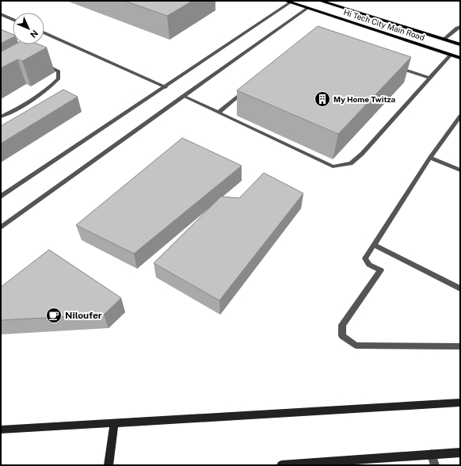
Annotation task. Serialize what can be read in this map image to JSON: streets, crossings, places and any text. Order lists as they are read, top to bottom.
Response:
{
  "streets": {
    "main road": ["Hi Tech City Main Road"]
  },
  "places": {
    "building": ["My Home Twitza"],
    "cafe": ["Niloufer"]
  },
  "north": "bottom right"
}
